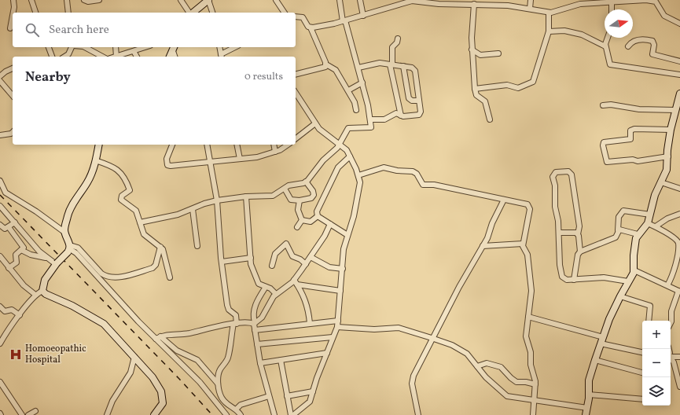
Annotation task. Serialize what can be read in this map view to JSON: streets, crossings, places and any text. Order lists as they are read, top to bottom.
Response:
{
  "places": {
    "hospital": ["Homoeopathic Hospital"]
  },
  "north": "right",
  "page": {
    "search": "Search here",
    "heading": ["Nearby", "0 results"],
    "map_buttons": ["+", "−"]
  }
}
